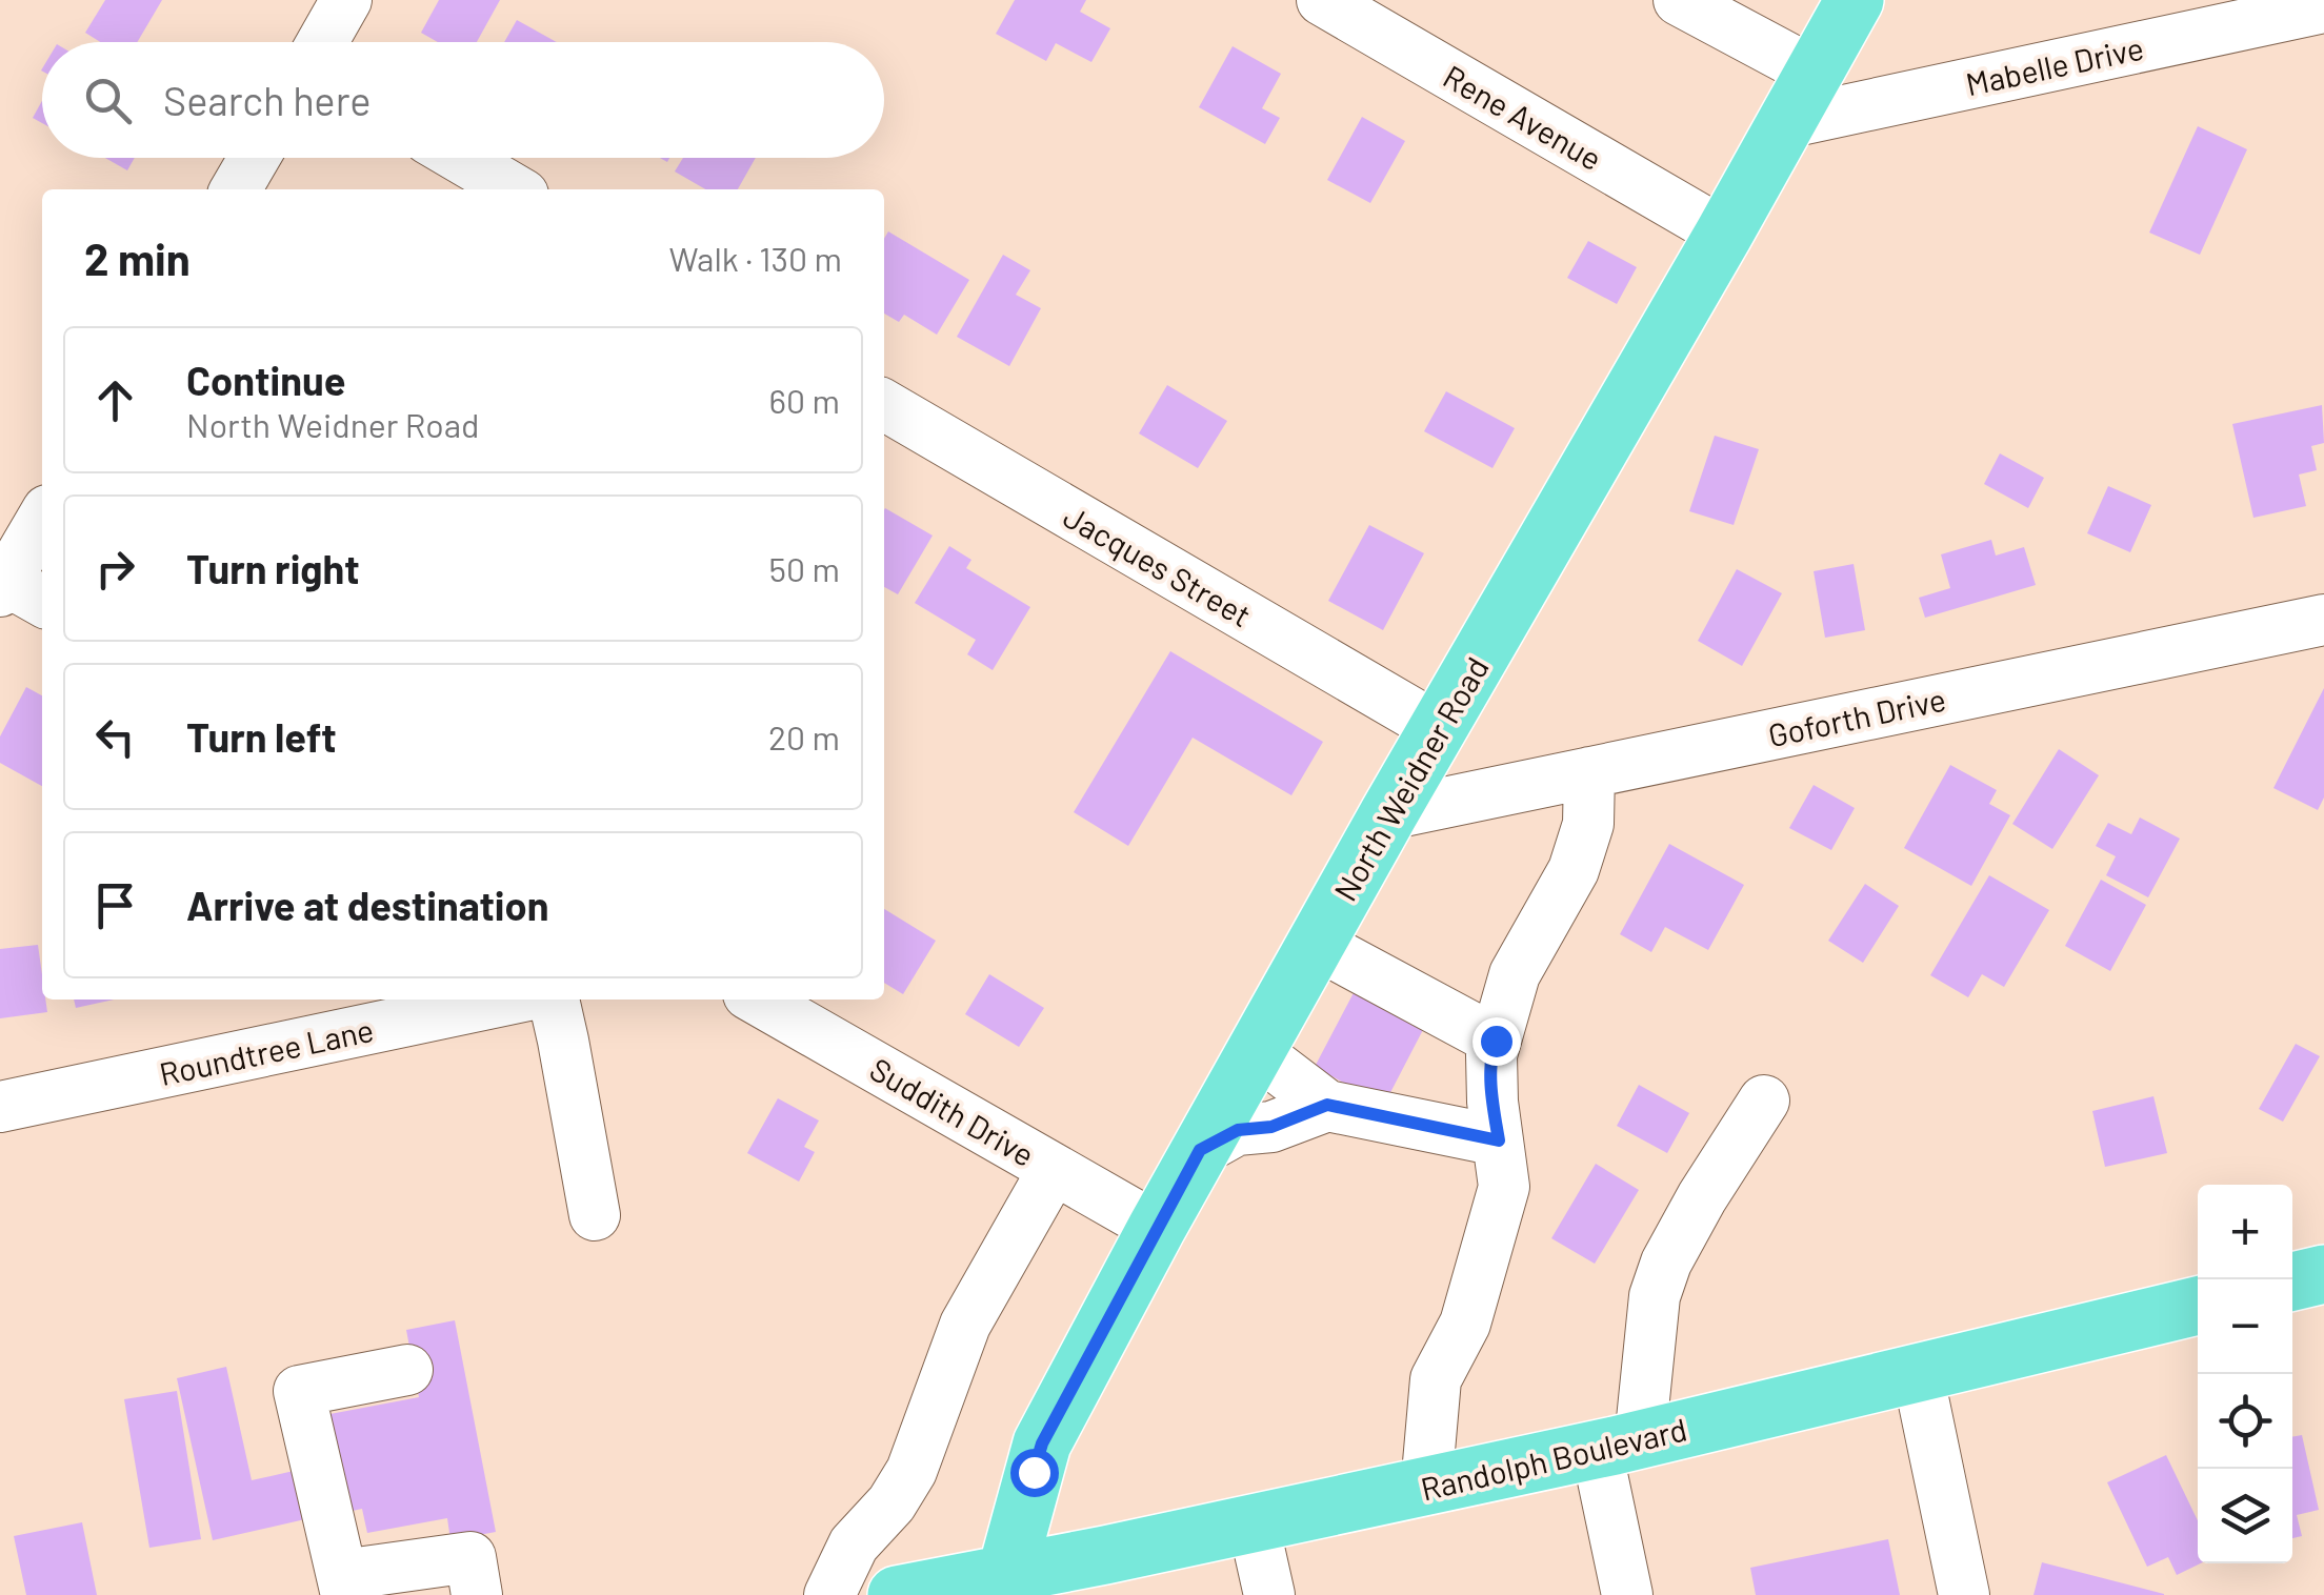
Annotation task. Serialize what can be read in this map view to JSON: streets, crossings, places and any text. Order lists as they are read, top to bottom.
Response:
{
  "streets": {
    "main road": ["North Weidner Road", "Randolph Boulevard"],
    "street": [
      "Mabelle Drive",
      "Rene Avenue",
      "Jacques Street",
      "Goforth Drive",
      "Roundtree Lane",
      "Suddith Drive"
    ]
  },
  "crossings": [
    ["Mabelle Drive", "North Weidner Road"],
    ["Rene Avenue", "North Weidner Road"],
    ["Jacques Street", "North Weidner Road"],
    ["Goforth Drive", "North Weidner Road"],
    ["North Weidner Road", "Suddith Drive"],
    ["North Weidner Road", "Randolph Boulevard"]
  ],
  "page": {
    "search": "Search here",
    "heading": ["2 min", "Walk · 130 m"],
    "list": [
      ["Continue", "North Weidner Road", "60 m"],
      ["Turn right", "50 m"],
      ["Turn left", "20 m"],
      "Arrive at destination"
    ],
    "map_buttons": ["+", "−"]
  }
}
